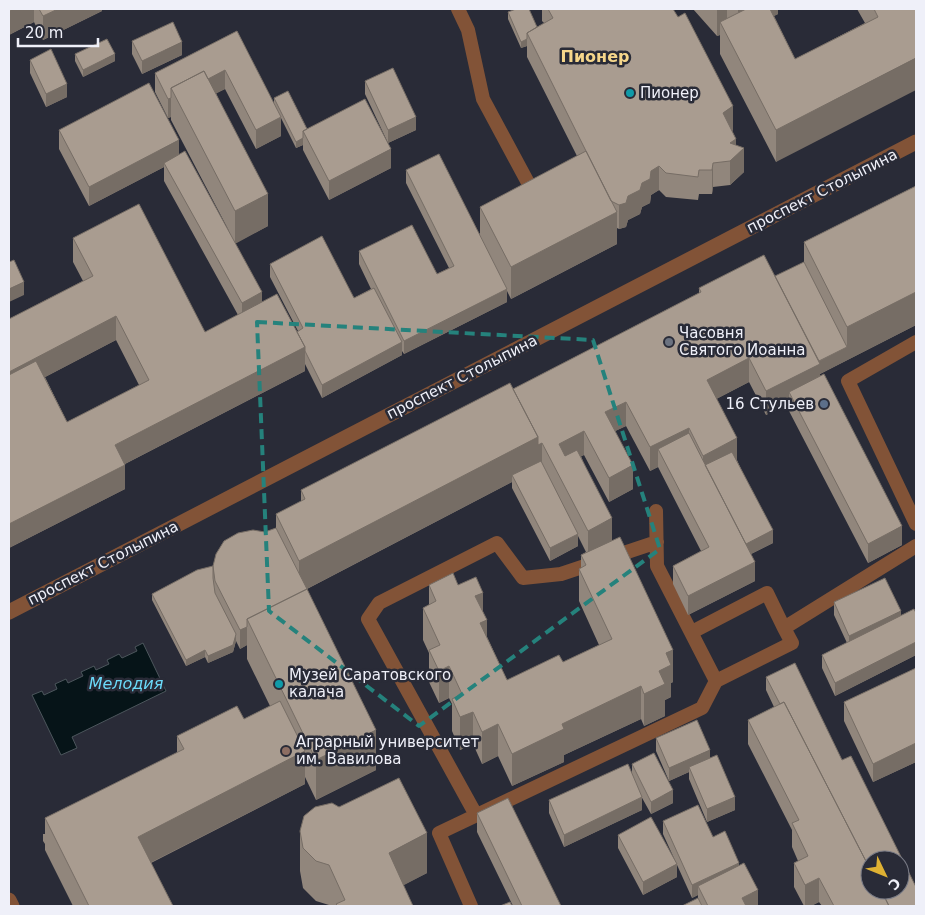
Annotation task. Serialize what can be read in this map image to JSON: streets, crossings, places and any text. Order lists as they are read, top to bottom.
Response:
{
  "streets": {
    "street": ["проспект Столыпина"]
  },
  "districts": ["Пионер"],
  "water": ["Мелодия"],
  "places": [
    "Пионер",
    "Часовня Святого Иоанна",
    "16 Стульев",
    "Музей Саратовского калача",
    "Аграрный университет им. Вавилова"
  ],
  "scale_bar": "20 m",
  "north": "bottom right"
}
